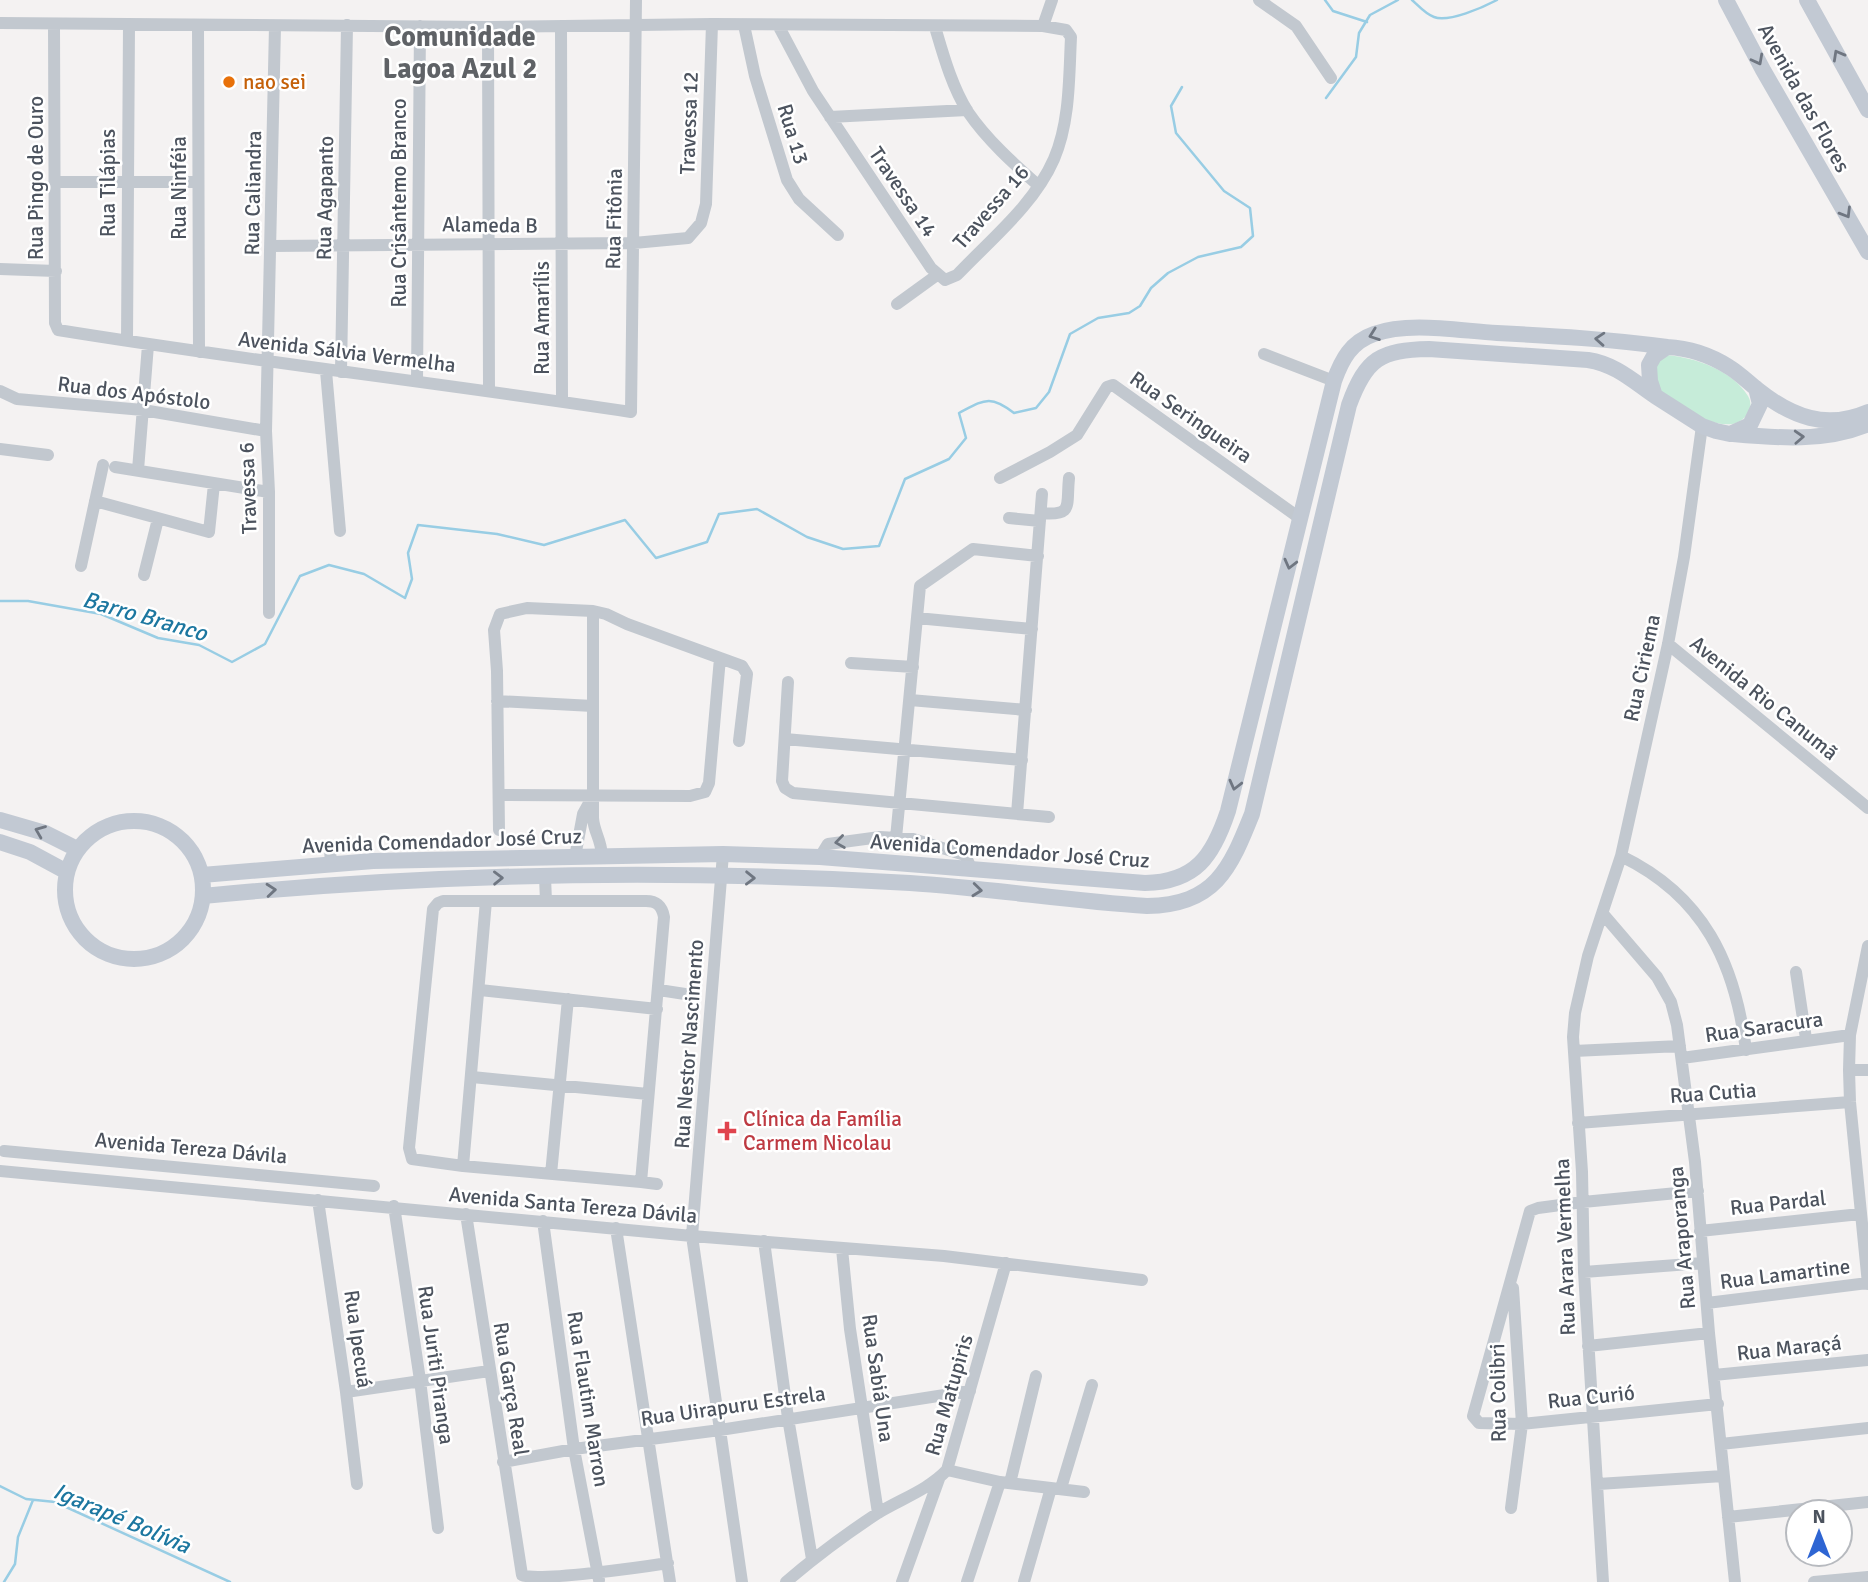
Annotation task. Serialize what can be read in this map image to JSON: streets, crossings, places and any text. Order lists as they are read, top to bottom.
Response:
{
  "streets": {
    "street": [
      "Avenida das Flores",
      "Travessa 12",
      "Rua 13",
      "Rua Pingo de Ouro",
      "Rua Tilápias",
      "Rua Ninféia",
      "Travessa 14",
      "Rua Caliandra",
      "Rua Agapanto",
      "Rua Crisântemo Branco",
      "Travessa 16",
      "Rua Fitônia",
      "Alameda B",
      "Rua Amarílis",
      "Avenida Sálvia Vermelha",
      "Rua dos Apóstolo",
      "Rua Seringueira",
      "Travessa 6",
      "Rua Ciriema",
      "Avenida Rio Canumã",
      "Avenida Comendador José Cruz",
      "Rua Saracura",
      "Rua Nestor Nascimento",
      "Rua Cutia",
      "Avenida Tereza Dávila",
      "Rua Pardal",
      "Avenida Santa Tereza Dávila",
      "Rua Araporanga",
      "Rua Arara Vermelha",
      "Rua Lamartine",
      "Rua Ipecuá",
      "Rua Maraçá",
      "Rua Juriti Piranga",
      "Rua Sabiá Una",
      "Rua Garça Real",
      "Rua Colibri",
      "Rua Matupiris",
      "Rua Curió",
      "Rua Flautim Marron",
      "Rua Uirapuru Estrela"
    ]
  },
  "crossings": [
    ["Travessa 12", "Alameda B"],
    ["Rua Pingo de Ouro", "Avenida Sálvia Vermelha"],
    ["Rua Tilápias", "Avenida Sálvia Vermelha"],
    ["Rua Ninféia", "Avenida Sálvia Vermelha"],
    ["Travessa 14", "Travessa 16"],
    ["Rua Caliandra", "Alameda B"],
    ["Rua Caliandra", "Avenida Sálvia Vermelha"],
    ["Rua Caliandra", "Travessa 6"],
    ["Rua Agapanto", "Alameda B"],
    ["Rua Agapanto", "Avenida Sálvia Vermelha"],
    ["Rua Crisântemo Branco", "Alameda B"],
    ["Rua Crisântemo Branco", "Avenida Sálvia Vermelha"],
    ["Rua Fitônia", "Alameda B"],
    ["Rua Fitônia", "Avenida Sálvia Vermelha"],
    ["Alameda B", "Rua Amarílis"],
    ["Rua Amarílis", "Avenida Sálvia Vermelha"],
    ["Avenida Sálvia Vermelha", "Travessa 6"],
    ["Rua dos Apóstolo", "Travessa 6"],
    ["Rua Seringueira", "Avenida Comendador José Cruz"],
    ["Rua Ciriema", "Avenida Rio Canumã"],
    ["Rua Ciriema", "Avenida Comendador José Cruz"],
    ["Rua Ciriema", "Rua Araporanga"],
    ["Rua Ciriema", "Rua Arara Vermelha"],
    ["Avenida Comendador José Cruz", "Rua Nestor Nascimento"],
    ["Rua Saracura", "Rua Araporanga"],
    ["Rua Saracura", "Rua Arara Vermelha"],
    ["Rua Nestor Nascimento", "Avenida Santa Tereza Dávila"],
    ["Rua Nestor Nascimento", "Rua Uirapuru Estrela"],
    ["Rua Cutia", "Rua Araporanga"],
    ["Rua Cutia", "Rua Arara Vermelha"],
    ["Rua Pardal", "Rua Araporanga"],
    ["Avenida Santa Tereza Dávila", "Rua Ipecuá"],
    ["Avenida Santa Tereza Dávila", "Rua Juriti Piranga"],
    ["Avenida Santa Tereza Dávila", "Rua Sabiá Una"],
    ["Avenida Santa Tereza Dávila", "Rua Garça Real"],
    ["Avenida Santa Tereza Dávila", "Rua Matupiris"],
    ["Avenida Santa Tereza Dávila", "Rua Flautim Marron"],
    ["Rua Araporanga", "Rua Arara Vermelha"],
    ["Rua Araporanga", "Rua Lamartine"],
    ["Rua Araporanga", "Rua Maraçá"],
    ["Rua Araporanga", "Rua Curió"],
    ["Rua Arara Vermelha", "Rua Colibri"],
    ["Rua Arara Vermelha", "Rua Curió"],
    ["Rua Sabiá Una", "Rua Matupiris"],
    ["Rua Sabiá Una", "Rua Uirapuru Estrela"],
    ["Rua Garça Real", "Rua Flautim Marron"],
    ["Rua Garça Real", "Rua Uirapuru Estrela"],
    ["Rua Colibri", "Rua Curió"],
    ["Rua Matupiris", "Rua Uirapuru Estrela"],
    ["Rua Flautim Marron", "Rua Uirapuru Estrela"]
  ],
  "districts": ["Comunidade Lagoa Azul 2"],
  "water": ["Barro Branco", "Igarapé Bolívia"],
  "places": {
    "other": ["nao sei"],
    "health": ["Clínica da Família Carmem Nicolau"]
  },
  "north": "top"
}
